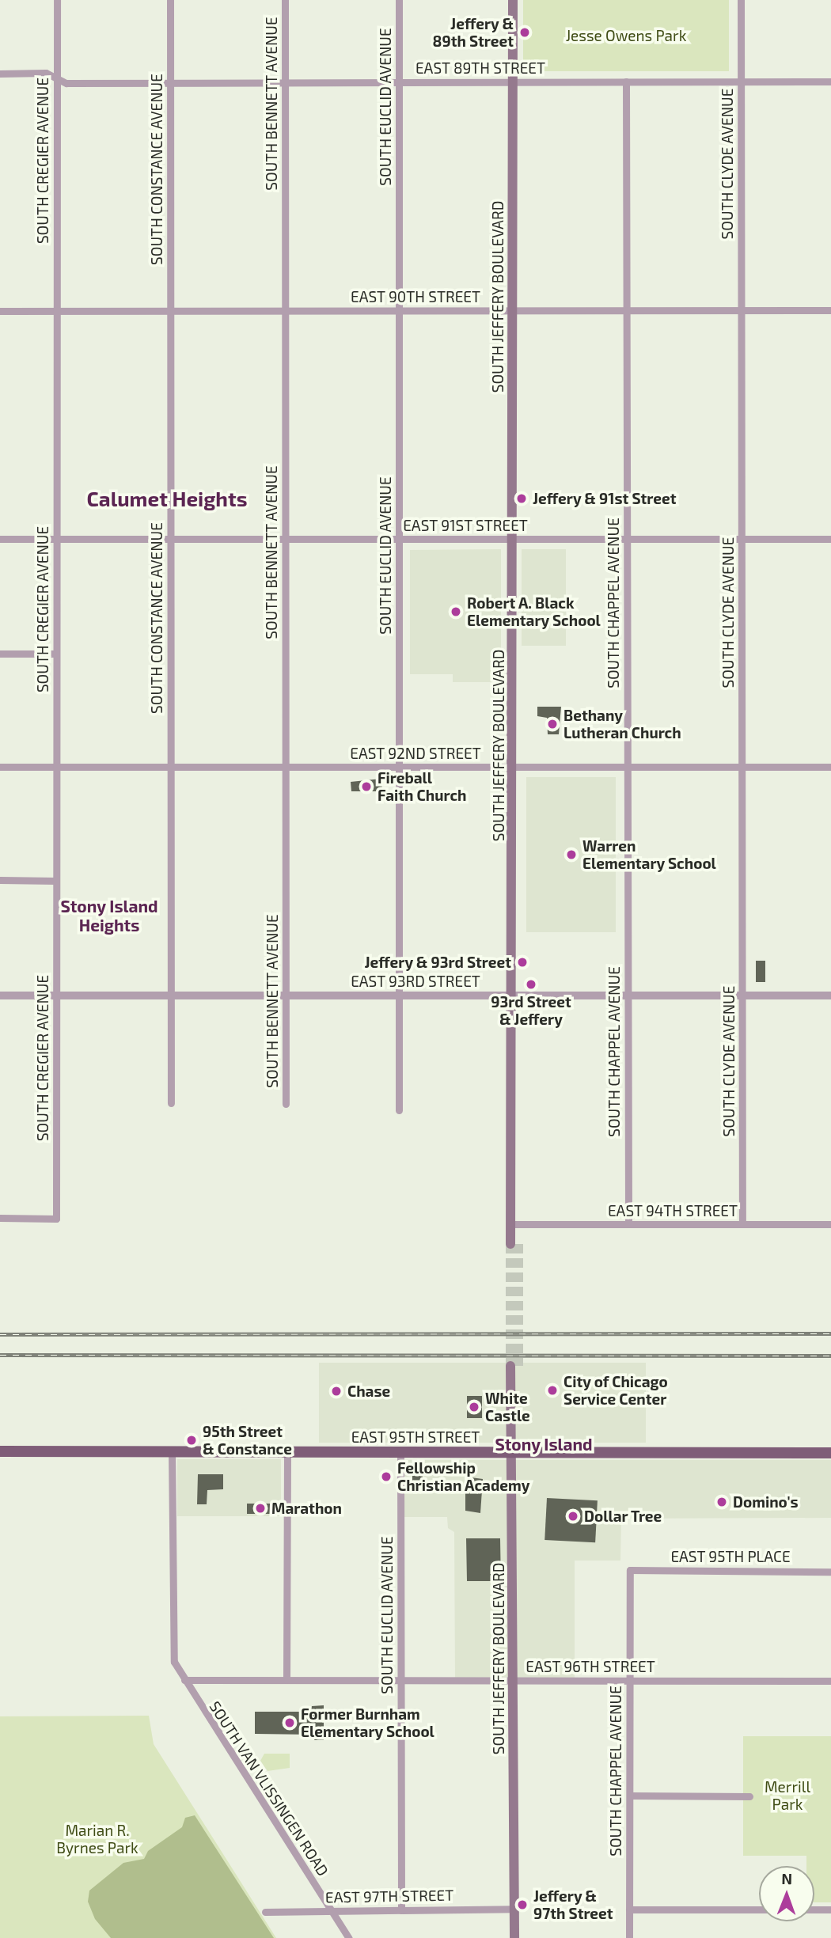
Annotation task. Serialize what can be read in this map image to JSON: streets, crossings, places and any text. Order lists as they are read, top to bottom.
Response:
{
  "streets": {
    "main road": ["SOUTH JEFFERY BOULEVARD", "EAST 95TH STREET"],
    "street": [
      "EAST 89TH STREET",
      "SOUTH BENNETT AVENUE",
      "SOUTH EUCLID AVENUE",
      "SOUTH CREGIER AVENUE",
      "SOUTH CLYDE AVENUE",
      "SOUTH CONSTANCE AVENUE",
      "EAST 90TH STREET",
      "EAST 91ST STREET",
      "SOUTH CHAPPEL AVENUE",
      "EAST 92ND STREET",
      "EAST 93RD STREET",
      "EAST 94TH STREET",
      "EAST 95TH PLACE",
      "EAST 96TH STREET",
      "SOUTH VAN VLISSINGEN ROAD",
      "EAST 97TH STREET"
    ]
  },
  "crossings": [
    ["EAST 89TH STREET", "SOUTH BENNETT AVENUE"],
    ["EAST 89TH STREET", "SOUTH EUCLID AVENUE"],
    ["EAST 89TH STREET", "SOUTH CREGIER AVENUE"],
    ["EAST 89TH STREET", "SOUTH CLYDE AVENUE"],
    ["EAST 89TH STREET", "SOUTH CONSTANCE AVENUE"],
    ["EAST 89TH STREET", "SOUTH JEFFERY BOULEVARD"],
    ["EAST 89TH STREET", "SOUTH CHAPPEL AVENUE"],
    ["SOUTH BENNETT AVENUE", "EAST 90TH STREET"],
    ["SOUTH BENNETT AVENUE", "EAST 91ST STREET"],
    ["SOUTH BENNETT AVENUE", "EAST 92ND STREET"],
    ["SOUTH BENNETT AVENUE", "EAST 93RD STREET"],
    ["SOUTH EUCLID AVENUE", "EAST 90TH STREET"],
    ["SOUTH EUCLID AVENUE", "EAST 91ST STREET"],
    ["SOUTH EUCLID AVENUE", "EAST 92ND STREET"],
    ["SOUTH EUCLID AVENUE", "EAST 93RD STREET"],
    ["SOUTH EUCLID AVENUE", "EAST 95TH STREET"],
    ["SOUTH EUCLID AVENUE", "EAST 96TH STREET"],
    ["SOUTH EUCLID AVENUE", "EAST 97TH STREET"],
    ["SOUTH CREGIER AVENUE", "EAST 90TH STREET"],
    ["SOUTH CREGIER AVENUE", "EAST 91ST STREET"],
    ["SOUTH CREGIER AVENUE", "EAST 92ND STREET"],
    ["SOUTH CREGIER AVENUE", "EAST 93RD STREET"],
    ["SOUTH CLYDE AVENUE", "EAST 90TH STREET"],
    ["SOUTH CLYDE AVENUE", "EAST 91ST STREET"],
    ["SOUTH CLYDE AVENUE", "EAST 92ND STREET"],
    ["SOUTH CLYDE AVENUE", "EAST 93RD STREET"],
    ["SOUTH CLYDE AVENUE", "EAST 94TH STREET"],
    ["SOUTH CONSTANCE AVENUE", "EAST 90TH STREET"],
    ["SOUTH CONSTANCE AVENUE", "EAST 91ST STREET"],
    ["SOUTH CONSTANCE AVENUE", "EAST 92ND STREET"],
    ["SOUTH CONSTANCE AVENUE", "EAST 93RD STREET"],
    ["EAST 90TH STREET", "SOUTH JEFFERY BOULEVARD"],
    ["EAST 90TH STREET", "SOUTH CHAPPEL AVENUE"],
    ["SOUTH JEFFERY BOULEVARD", "EAST 91ST STREET"],
    ["SOUTH JEFFERY BOULEVARD", "EAST 92ND STREET"],
    ["SOUTH JEFFERY BOULEVARD", "EAST 93RD STREET"],
    ["SOUTH JEFFERY BOULEVARD", "EAST 94TH STREET"],
    ["SOUTH JEFFERY BOULEVARD", "EAST 95TH STREET"],
    ["SOUTH JEFFERY BOULEVARD", "EAST 96TH STREET"],
    ["SOUTH JEFFERY BOULEVARD", "EAST 97TH STREET"],
    ["EAST 91ST STREET", "SOUTH CHAPPEL AVENUE"],
    ["SOUTH CHAPPEL AVENUE", "EAST 92ND STREET"],
    ["SOUTH CHAPPEL AVENUE", "EAST 93RD STREET"],
    ["SOUTH CHAPPEL AVENUE", "EAST 94TH STREET"],
    ["SOUTH CHAPPEL AVENUE", "EAST 95TH PLACE"],
    ["SOUTH CHAPPEL AVENUE", "EAST 96TH STREET"],
    ["EAST 95TH STREET", "SOUTH VAN VLISSINGEN ROAD"],
    ["EAST 96TH STREET", "SOUTH VAN VLISSINGEN ROAD"],
    ["SOUTH VAN VLISSINGEN ROAD", "EAST 97TH STREET"]
  ],
  "districts": ["Calumet Heights", "Stony Island Heights", "Stony Island"],
  "parks": ["Jesse Owens Park", "Merrill Park", "Marian R. Byrnes Park"],
  "places": [
    "Jeffery & 89th Street",
    "Jeffery & 91st Street",
    "Robert A. Black Elementary School",
    "Bethany Lutheran Church",
    "Fireball Faith Church",
    "Warren Elementary School",
    "Jeffery & 93rd Street",
    "93rd Street & Jeffery",
    "City of Chicago Service Center",
    "Chase",
    "White Castle",
    "95th Street & Constance",
    "Fellowship Christian Academy",
    "Domino's",
    "Marathon",
    "Dollar Tree",
    "Former Burnham Elementary School",
    "Jeffery & 97th Street"
  ],
  "north": "top"
}
